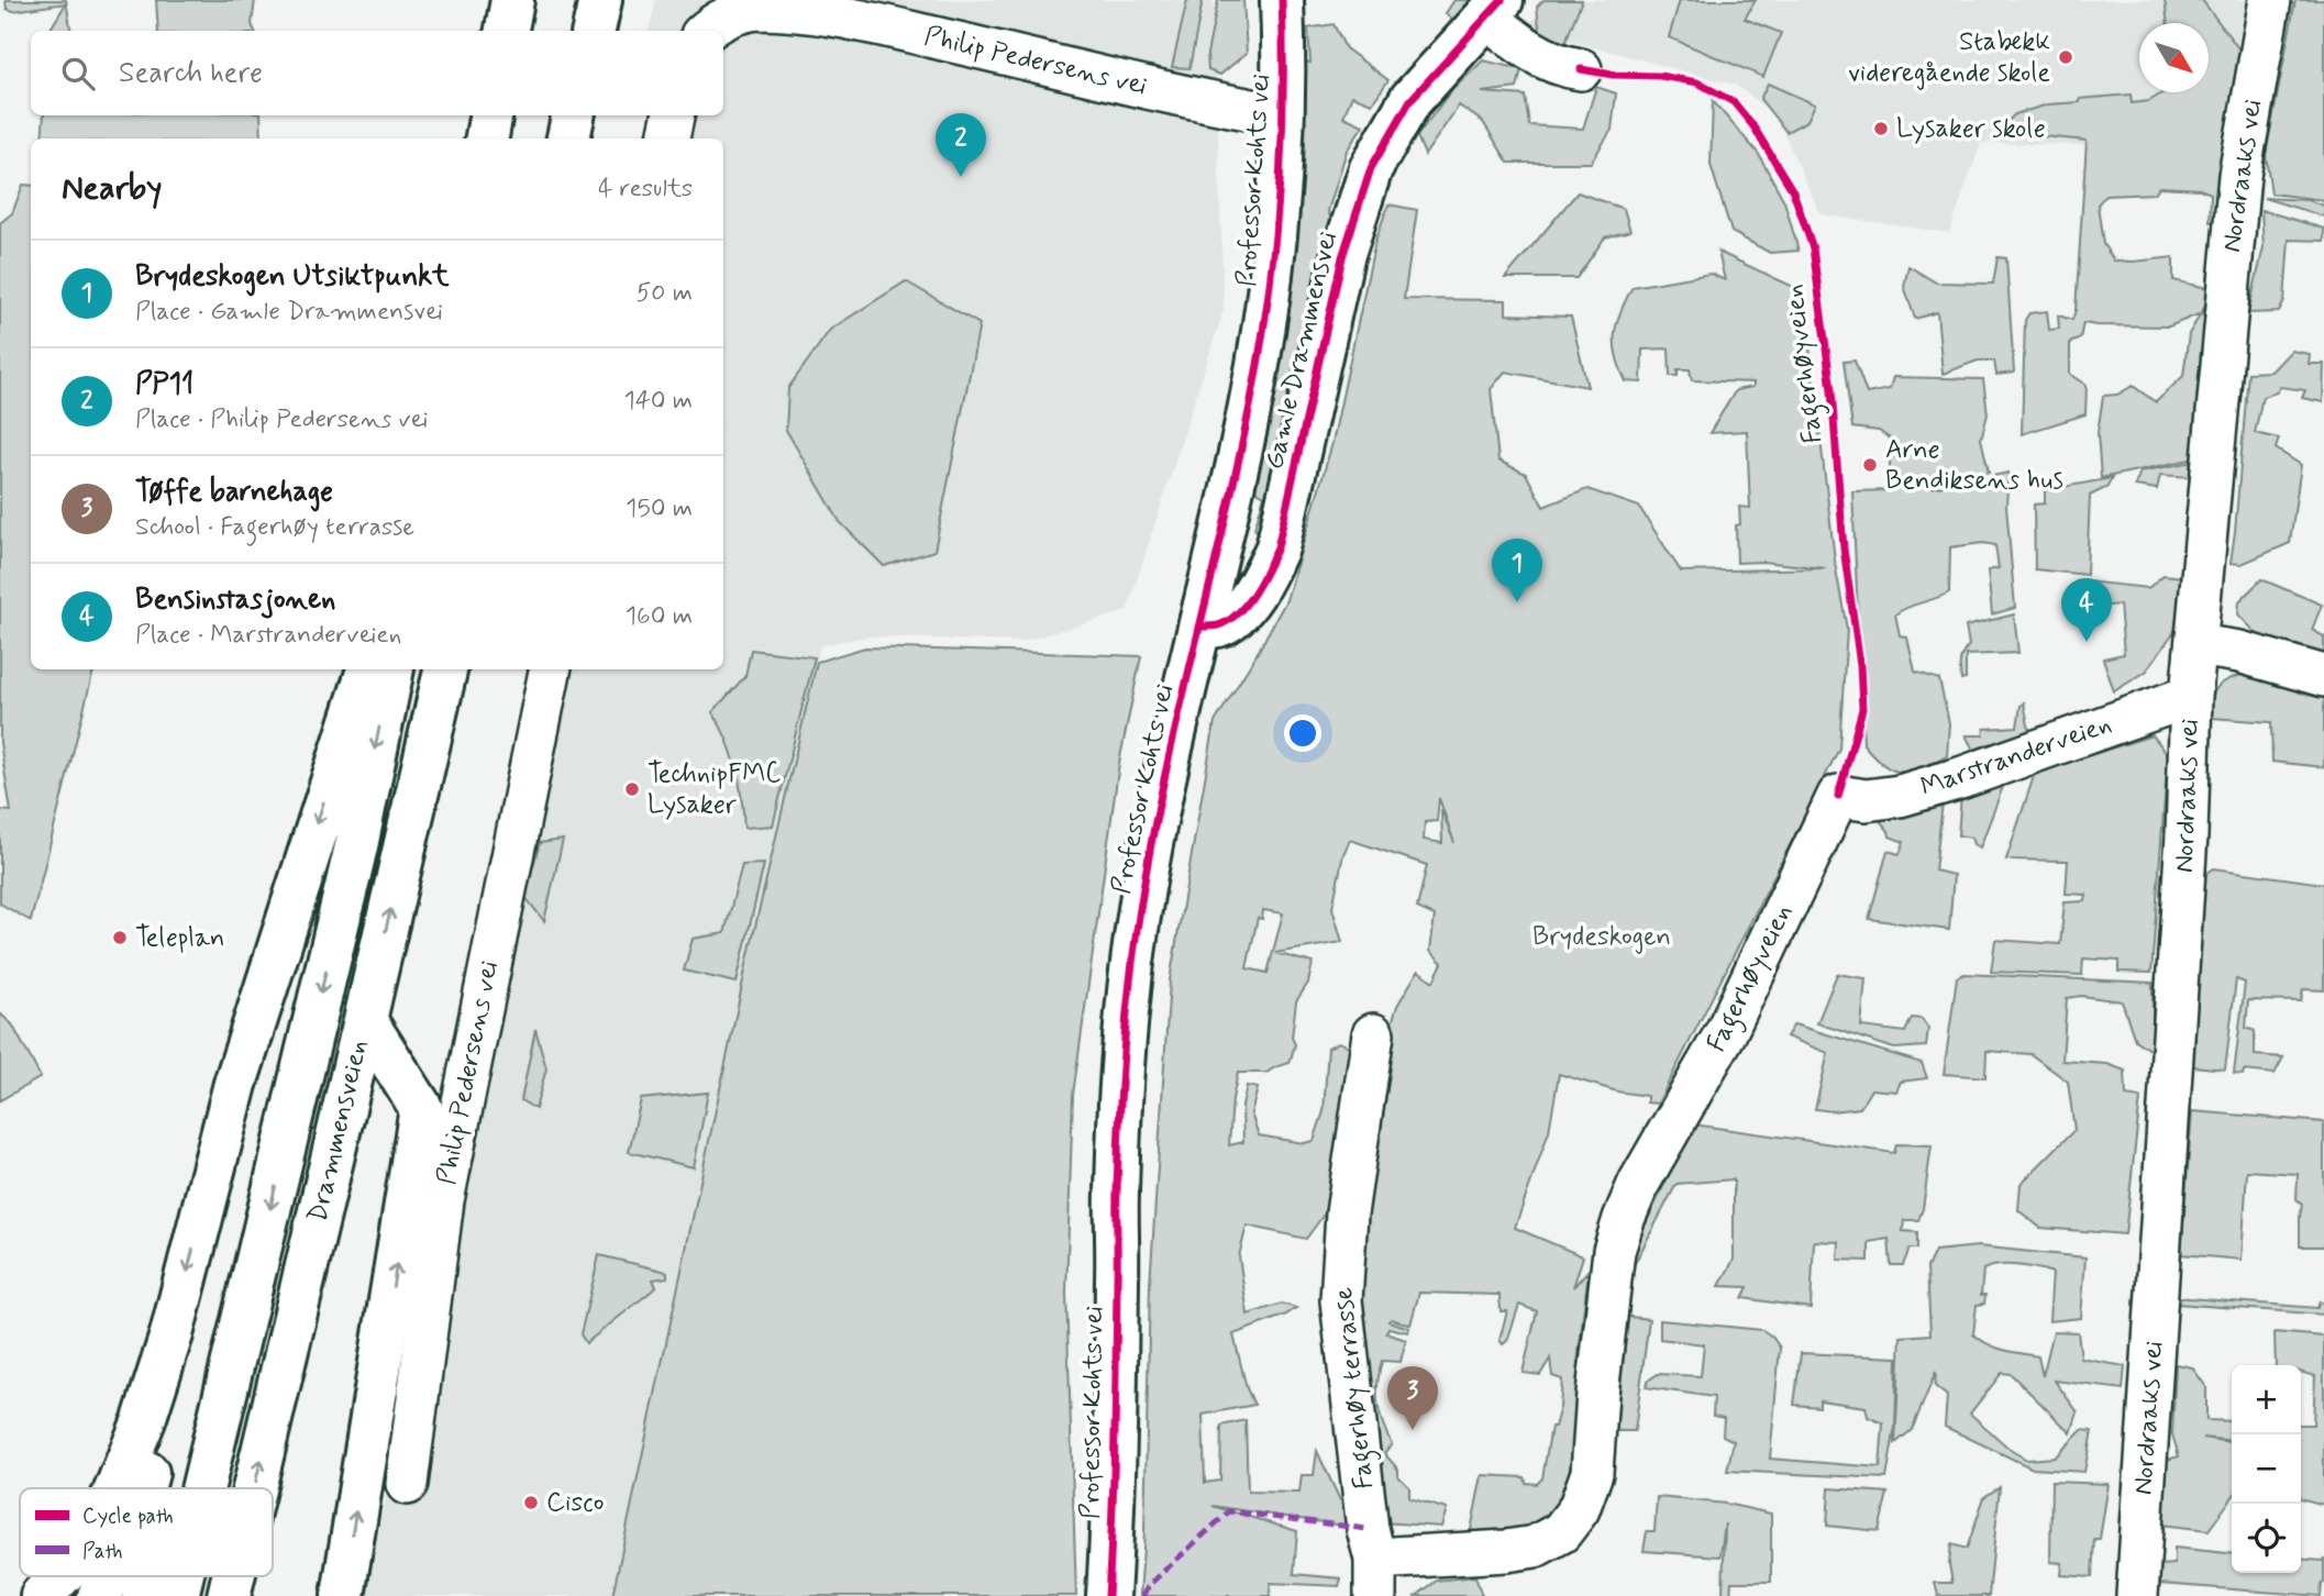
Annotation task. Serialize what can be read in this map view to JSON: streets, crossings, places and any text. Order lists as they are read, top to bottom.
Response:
{
  "streets": {
    "main road": ["Professor Kohts vei", "Gamle Drammensvei", "Drammensveien"],
    "street": [
      "Philip Pedersens vei",
      "Nordraaks vei",
      "Fagerhøyveien",
      "Marstranderveien",
      "Fagerhøy terrasse"
    ]
  },
  "crossings": [
    ["Philip Pedersens vei", "Professor Kohts vei"],
    ["Nordraaks vei", "Marstranderveien"],
    ["Professor Kohts vei", "Gamle Drammensvei"],
    ["Fagerhøyveien", "Marstranderveien"],
    ["Fagerhøyveien", "Fagerhøy terrasse"]
  ],
  "parks": ["Brydeskogen"],
  "places": [
    "Stabekk videregående skole",
    "Lysaker skole",
    "Arne Bendiksens hus",
    "TechnipFMC Lysaker",
    "Teleplan",
    "Cisco"
  ],
  "legend": ["Cycle path", "Path"],
  "north": "bottom right",
  "page": {
    "search": "Search here",
    "pins": [
      "2",
      "1",
      "4",
      "3"
    ],
    "heading": ["Nearby", "4 results"],
    "list": [
      {
        "mark": "1",
        "name": "Brydeskogen Utsiktpunkt",
        "note": "Place · Gamle Drammensvei",
        "value": "50 m"
      },
      {
        "mark": "2",
        "name": "PP11",
        "note": "Place · Philip Pedersens vei",
        "value": "140 m"
      },
      {
        "mark": "3",
        "name": "Tøffe barnehage",
        "note": "School · Fagerhøy terrasse",
        "value": "150 m"
      },
      {
        "mark": "4",
        "name": "Bensinstasjonen",
        "note": "Place · Marstranderveien",
        "value": "160 m"
      }
    ],
    "map_buttons": ["+", "−"]
  }
}
